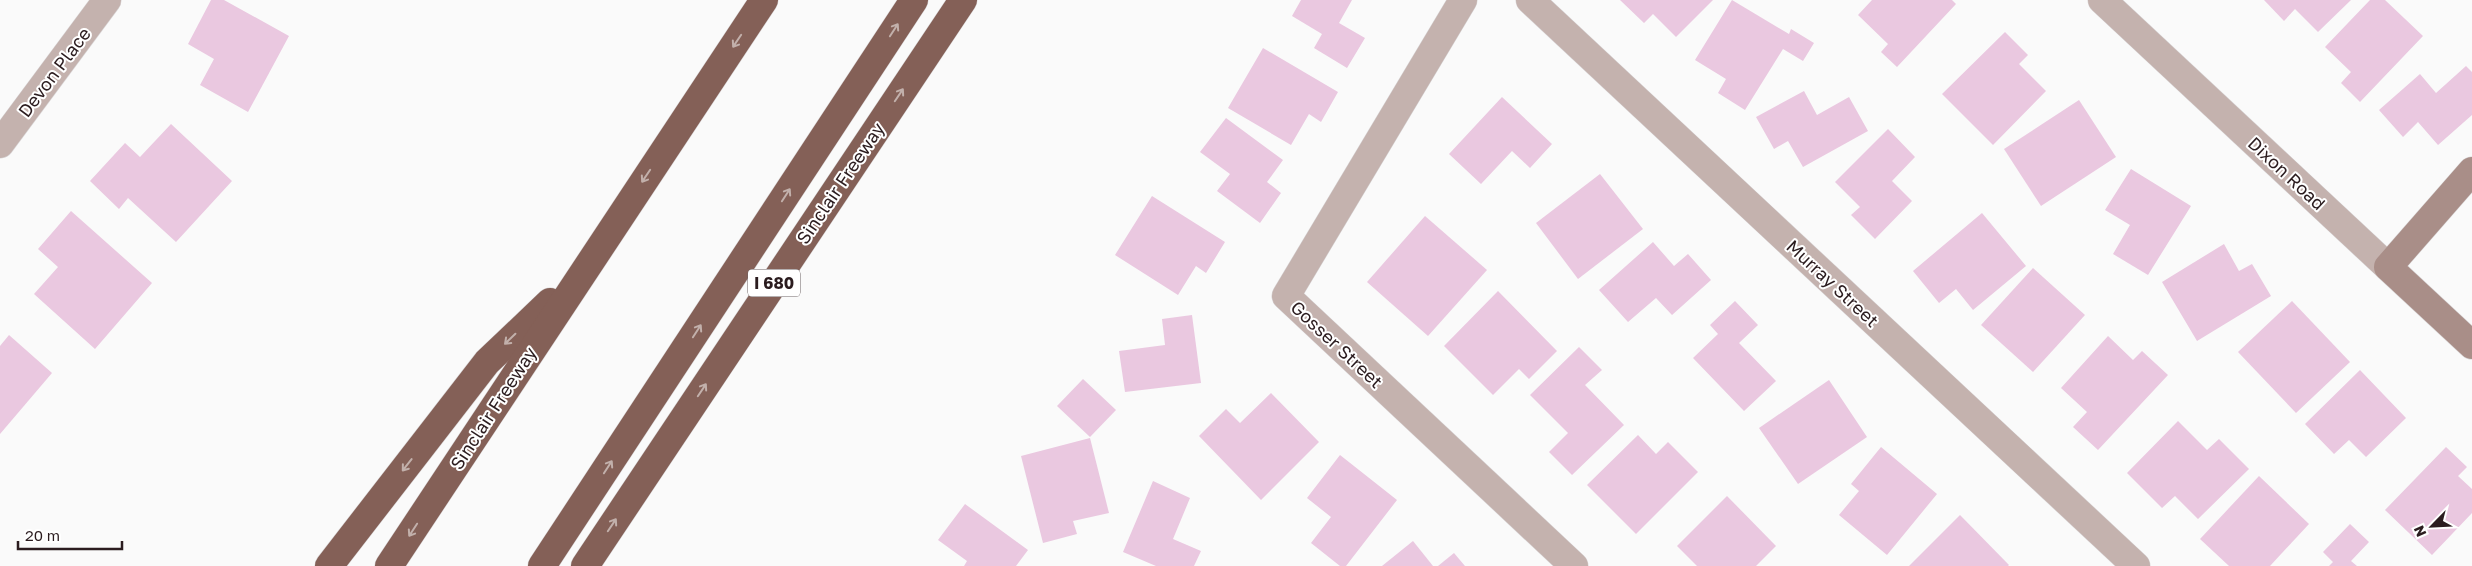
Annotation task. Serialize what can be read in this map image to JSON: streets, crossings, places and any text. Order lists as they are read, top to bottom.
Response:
{
  "streets": {
    "highway": ["Sinclair Freeway", "I 680"],
    "street": [
      "Devon Place",
      "Dixon Road",
      "Murray Street",
      "Gosser Street"
    ]
  },
  "scale_bar": "20 m",
  "north": "bottom left"
}
